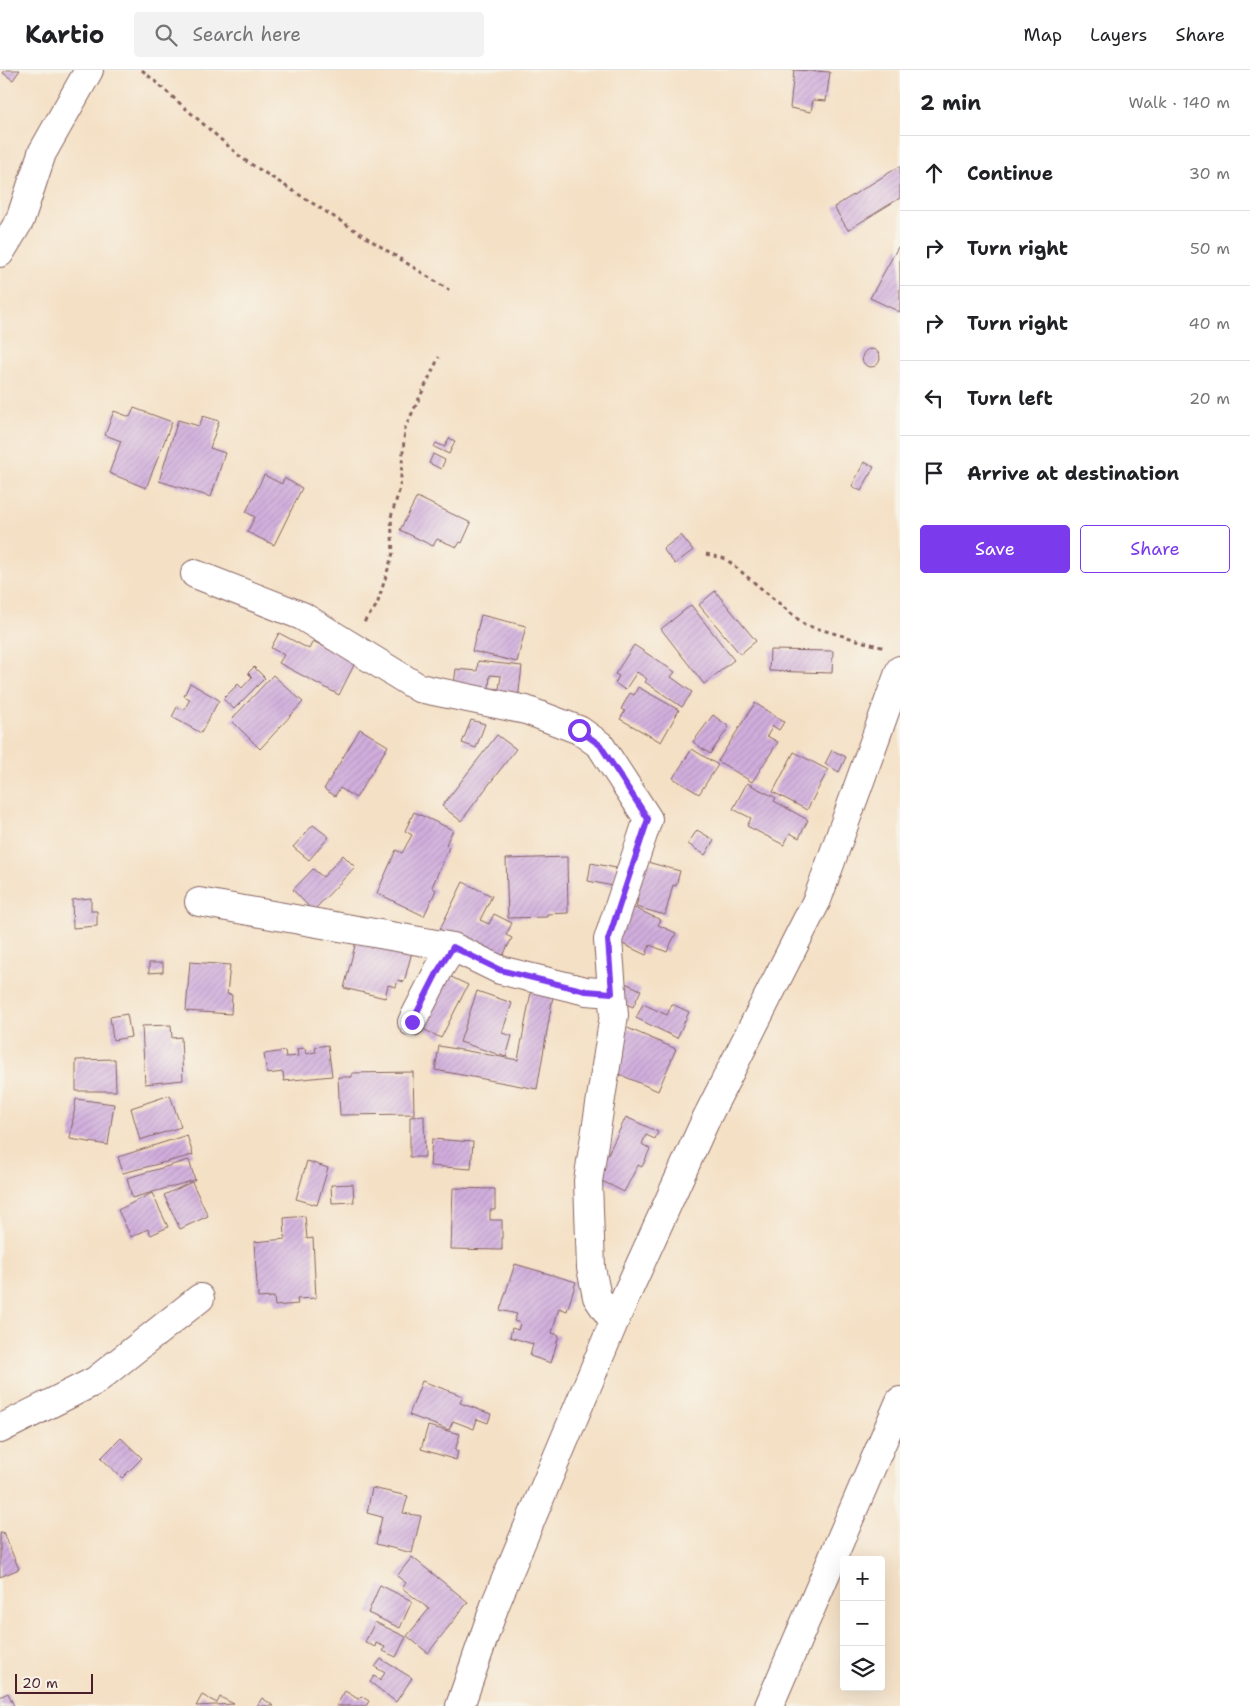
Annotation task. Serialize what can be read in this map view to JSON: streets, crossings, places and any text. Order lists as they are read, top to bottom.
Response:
{
  "scale_bar": "20 m",
  "page": {
    "header": "Kartio",
    "search": "Search here",
    "nav": ["Map", "Layers", "Share"],
    "heading": ["2 min", "Walk · 140 m"],
    "list": [
      ["Continue", "30 m"],
      ["Turn right", "50 m"],
      ["Turn right", "40 m"],
      ["Turn left", "20 m"],
      "Arrive at destination"
    ],
    "buttons": ["Save", "Share"],
    "map_buttons": ["+", "−"],
    "scale": "20 m"
  }
}
